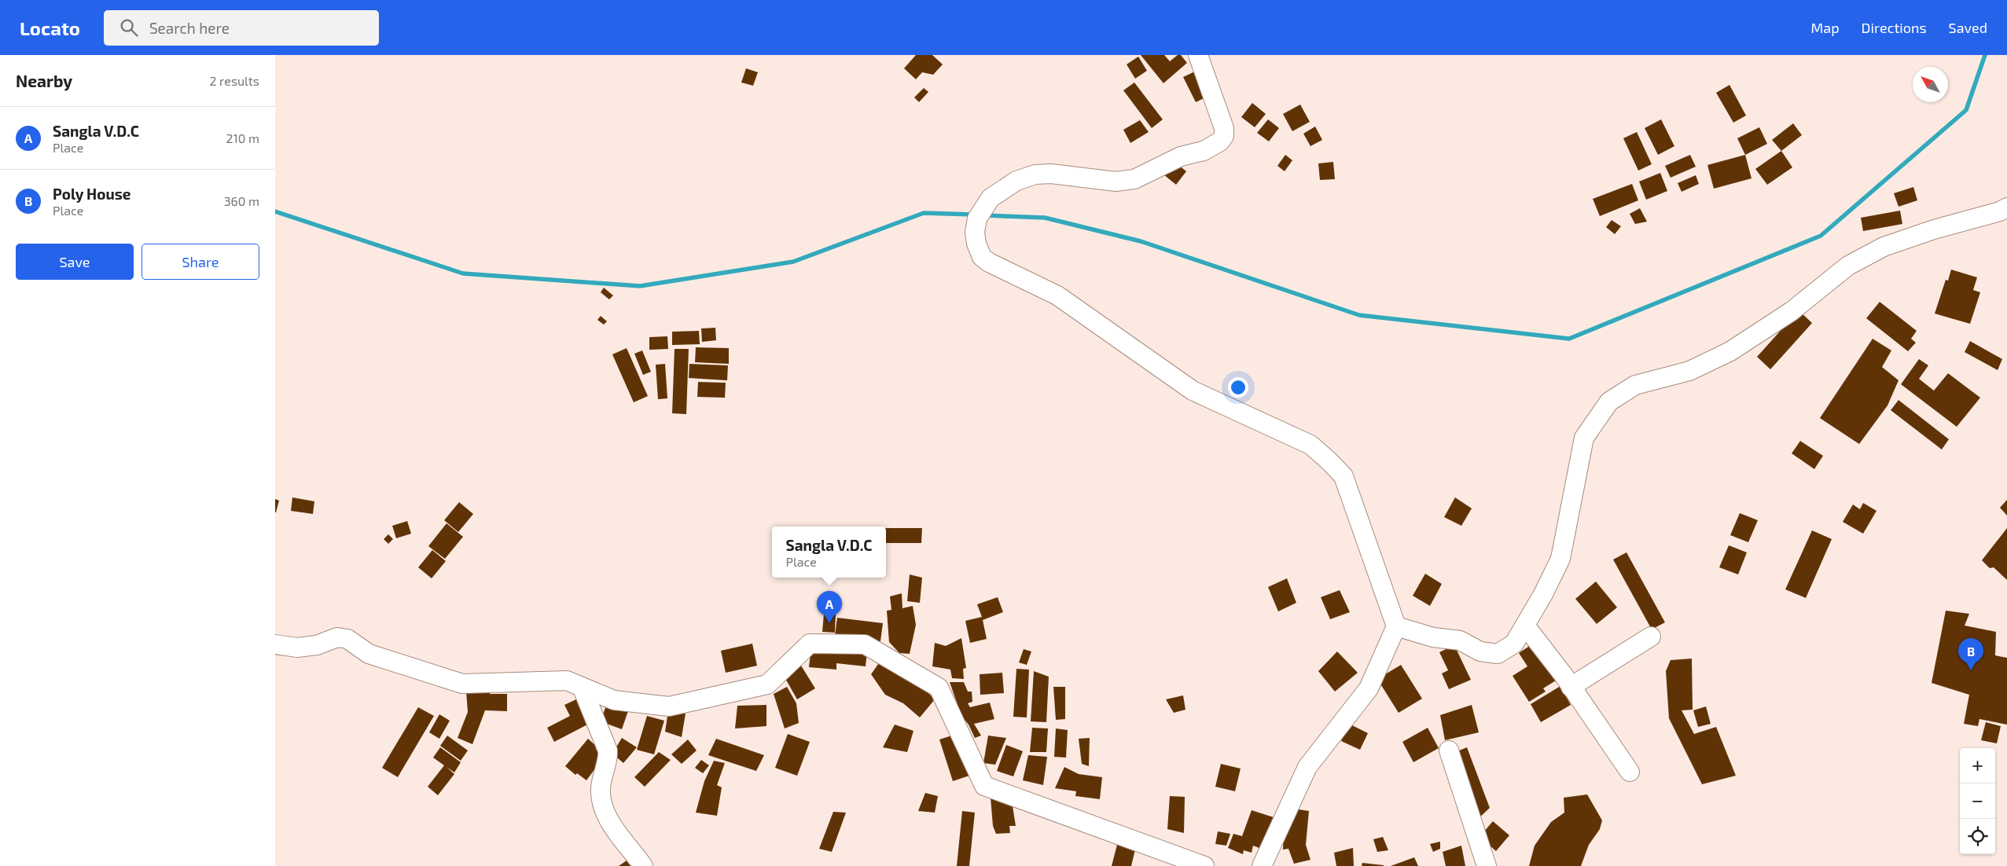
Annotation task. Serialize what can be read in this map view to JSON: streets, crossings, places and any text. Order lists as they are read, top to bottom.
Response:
{
  "north": "top left",
  "page": {
    "header": "Locato",
    "search": "Search here",
    "nav": ["Map", "Directions", "Saved"],
    "heading": ["Nearby", "2 results"],
    "list": [
      {
        "mark": "A",
        "name": "Sangla V.D.C",
        "note": "Place",
        "value": "210 m"
      },
      {
        "mark": "B",
        "name": "Poly House",
        "note": "Place",
        "value": "360 m"
      }
    ],
    "buttons": ["Save", "Share"],
    "popup": ["Sangla V.D.C", "Place"],
    "pins": ["A", "B"],
    "map_buttons": ["+", "−"]
  }
}
